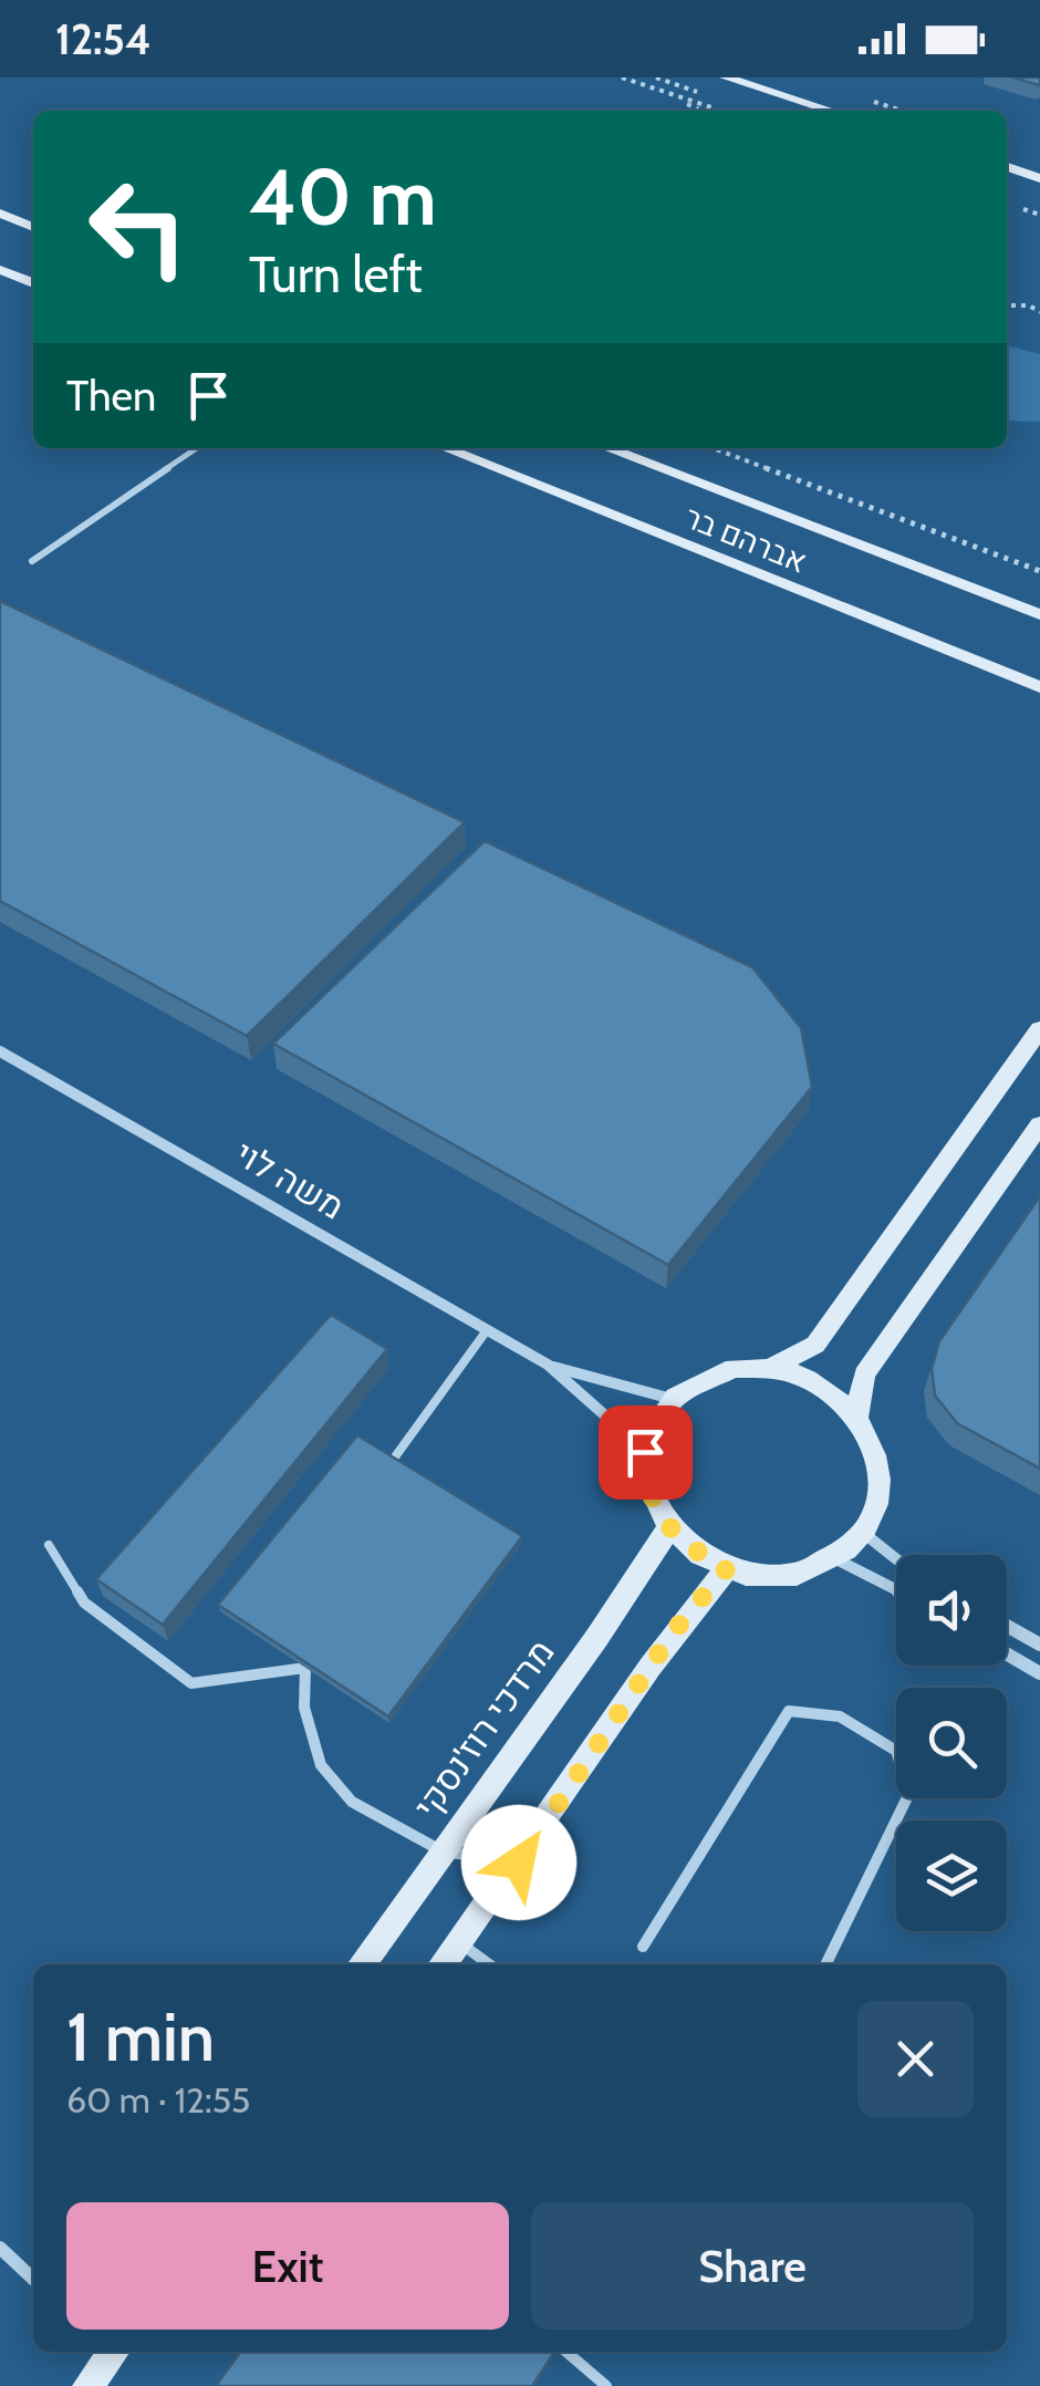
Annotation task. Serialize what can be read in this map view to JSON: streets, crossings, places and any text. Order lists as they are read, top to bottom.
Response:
{
  "streets": {
    "street": ["אברהם בר", "משה לוי", "מרדכי רוז'נסקי"]
  },
  "crossings": [
    ["משה לוי", "מרדכי רוז'נסקי"]
  ],
  "page": {
    "status": "12:54",
    "turn": ["40 m", "Turn left"],
    "then": "Then",
    "heading": ["1 min", "60 m · 12:55"],
    "buttons": ["Exit", "Share"]
  }
}
